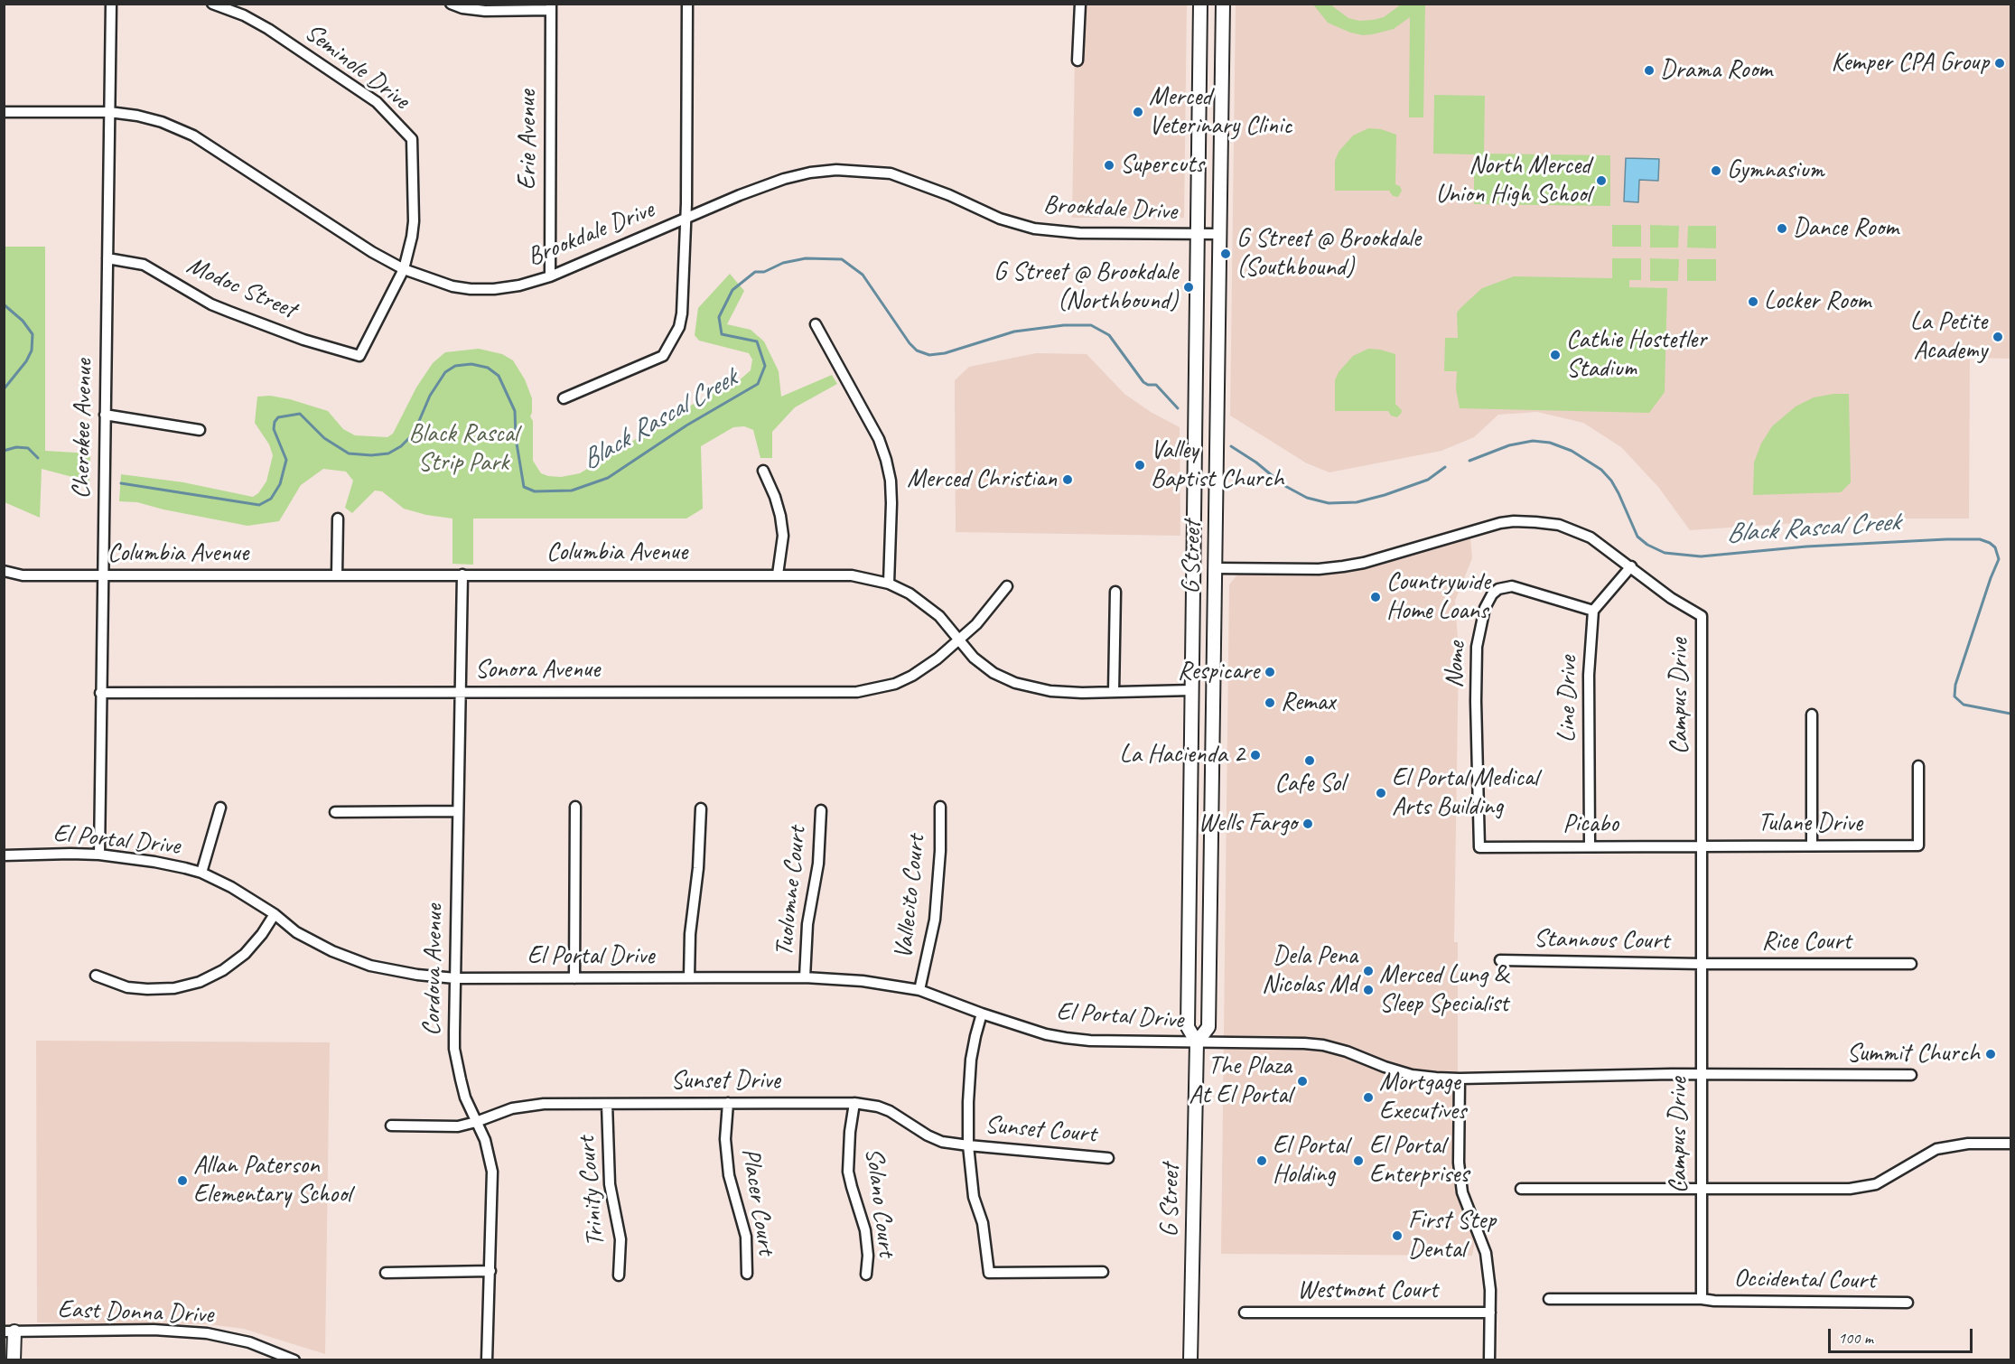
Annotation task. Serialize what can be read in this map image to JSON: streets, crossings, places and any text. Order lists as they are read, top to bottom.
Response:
{
  "streets": {
    "street": [
      "Seminole Drive",
      "Erie Avenue",
      "Brookdale Drive",
      "Modoc Street",
      "Cherokee Avenue",
      "Columbia Avenue",
      "G Street",
      "Nome",
      "Sonora Avenue",
      "Campus Drive",
      "Line Drive",
      "Tulane Drive",
      "Picabo",
      "El Portal Drive",
      "Tuolumne Court",
      "Vallecito Court",
      "Stannous Court",
      "Rice Court",
      "Cordova Avenue",
      "Sunset Drive",
      "Sunset Court",
      "Trinity Court",
      "Placer Court",
      "Solano Court",
      "Occidental Court",
      "Westmont Court",
      "East Donna Drive"
    ]
  },
  "crossings": [
    ["Seminole Drive", "Brookdale Drive"],
    ["Seminole Drive", "Modoc Street"],
    ["Erie Avenue", "Brookdale Drive"],
    ["Brookdale Drive", "Cherokee Avenue"],
    ["Brookdale Drive", "G Street"],
    ["Modoc Street", "Cherokee Avenue"],
    ["Cherokee Avenue", "Columbia Avenue"],
    ["Cherokee Avenue", "Sonora Avenue"],
    ["Cherokee Avenue", "El Portal Drive"],
    ["Columbia Avenue", "G Street"],
    ["Columbia Avenue", "Sonora Avenue"],
    ["Columbia Avenue", "Cordova Avenue"],
    ["G Street", "Campus Drive"],
    ["G Street", "El Portal Drive"],
    ["Nome", "Line Drive"],
    ["Nome", "Picabo"],
    ["Sonora Avenue", "Cordova Avenue"],
    ["Campus Drive", "Tulane Drive"],
    ["Campus Drive", "Picabo"],
    ["Campus Drive", "El Portal Drive"],
    ["Campus Drive", "Stannous Court"],
    ["Campus Drive", "Rice Court"],
    ["Campus Drive", "Occidental Court"],
    ["Line Drive", "Picabo"],
    ["Tulane Drive", "Picabo"],
    ["El Portal Drive", "Tuolumne Court"],
    ["El Portal Drive", "Vallecito Court"],
    ["El Portal Drive", "Cordova Avenue"],
    ["Stannous Court", "Rice Court"],
    ["Cordova Avenue", "Sunset Drive"],
    ["Sunset Drive", "Sunset Court"],
    ["Sunset Drive", "Trinity Court"],
    ["Sunset Drive", "Placer Court"],
    ["Sunset Drive", "Solano Court"]
  ],
  "water": ["Black Rascal Creek"],
  "parks": ["Black Rascal Strip Park"],
  "places": [
    "Kemper CPA Group",
    "Drama Room",
    "Merced Veterinary Clinic",
    "Supercuts",
    "Gymnasium",
    "North Merced Union High School",
    "Dance Room",
    "G Street @ Brookdale (Southbound)",
    "G Street @ Brookdale (Northbound)",
    "Locker Room",
    "La Petite Academy",
    "Cathie Hostetler Stadium",
    "Valley Baptist Church",
    "Merced Christian",
    "Countrywide Home Loans",
    "Respicare",
    "Remax",
    "La Hacienda 2",
    "Cafe Sol",
    "El Portal Medical Arts Building",
    "Wells Fargo",
    "Dela Pena Nicolas Md",
    "Merced Lung & Sleep Specialist",
    "Summit Church",
    "The Plaza At El Portal",
    "Mortgage Executives",
    "El Portal Holding",
    "El Portal Enterprises",
    "Allan Paterson Elementary School",
    "First Step Dental"
  ],
  "scale_bar": "100 m"
}
